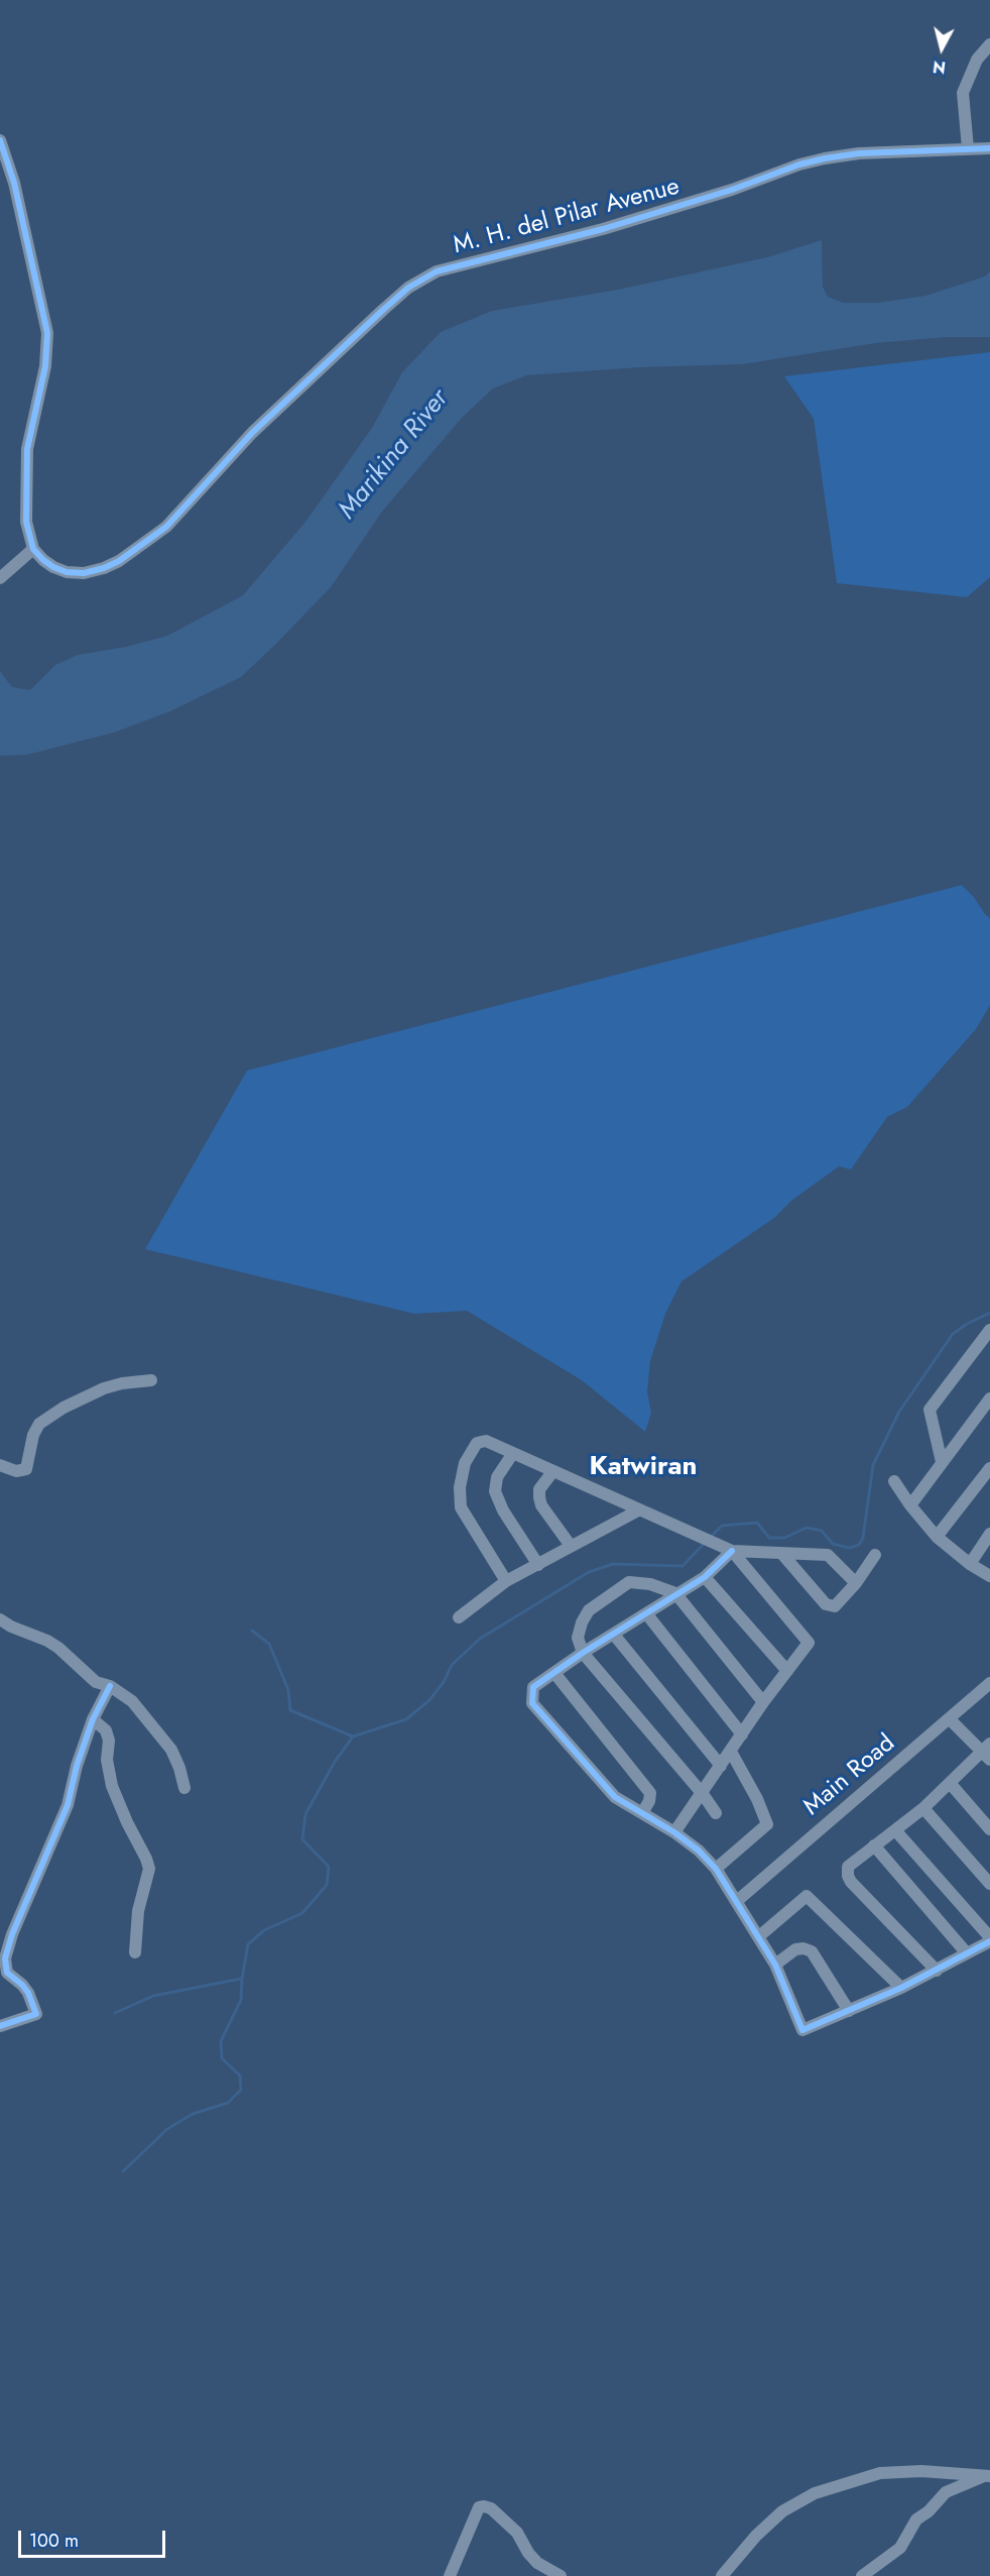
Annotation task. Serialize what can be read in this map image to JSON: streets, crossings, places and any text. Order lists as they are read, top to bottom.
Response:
{
  "streets": {
    "street": ["M. H. del Pilar Avenue", "Main Road"]
  },
  "districts": ["Katwiran"],
  "water": ["Marikina River"],
  "scale_bar": "100 m",
  "north": "bottom"
}
